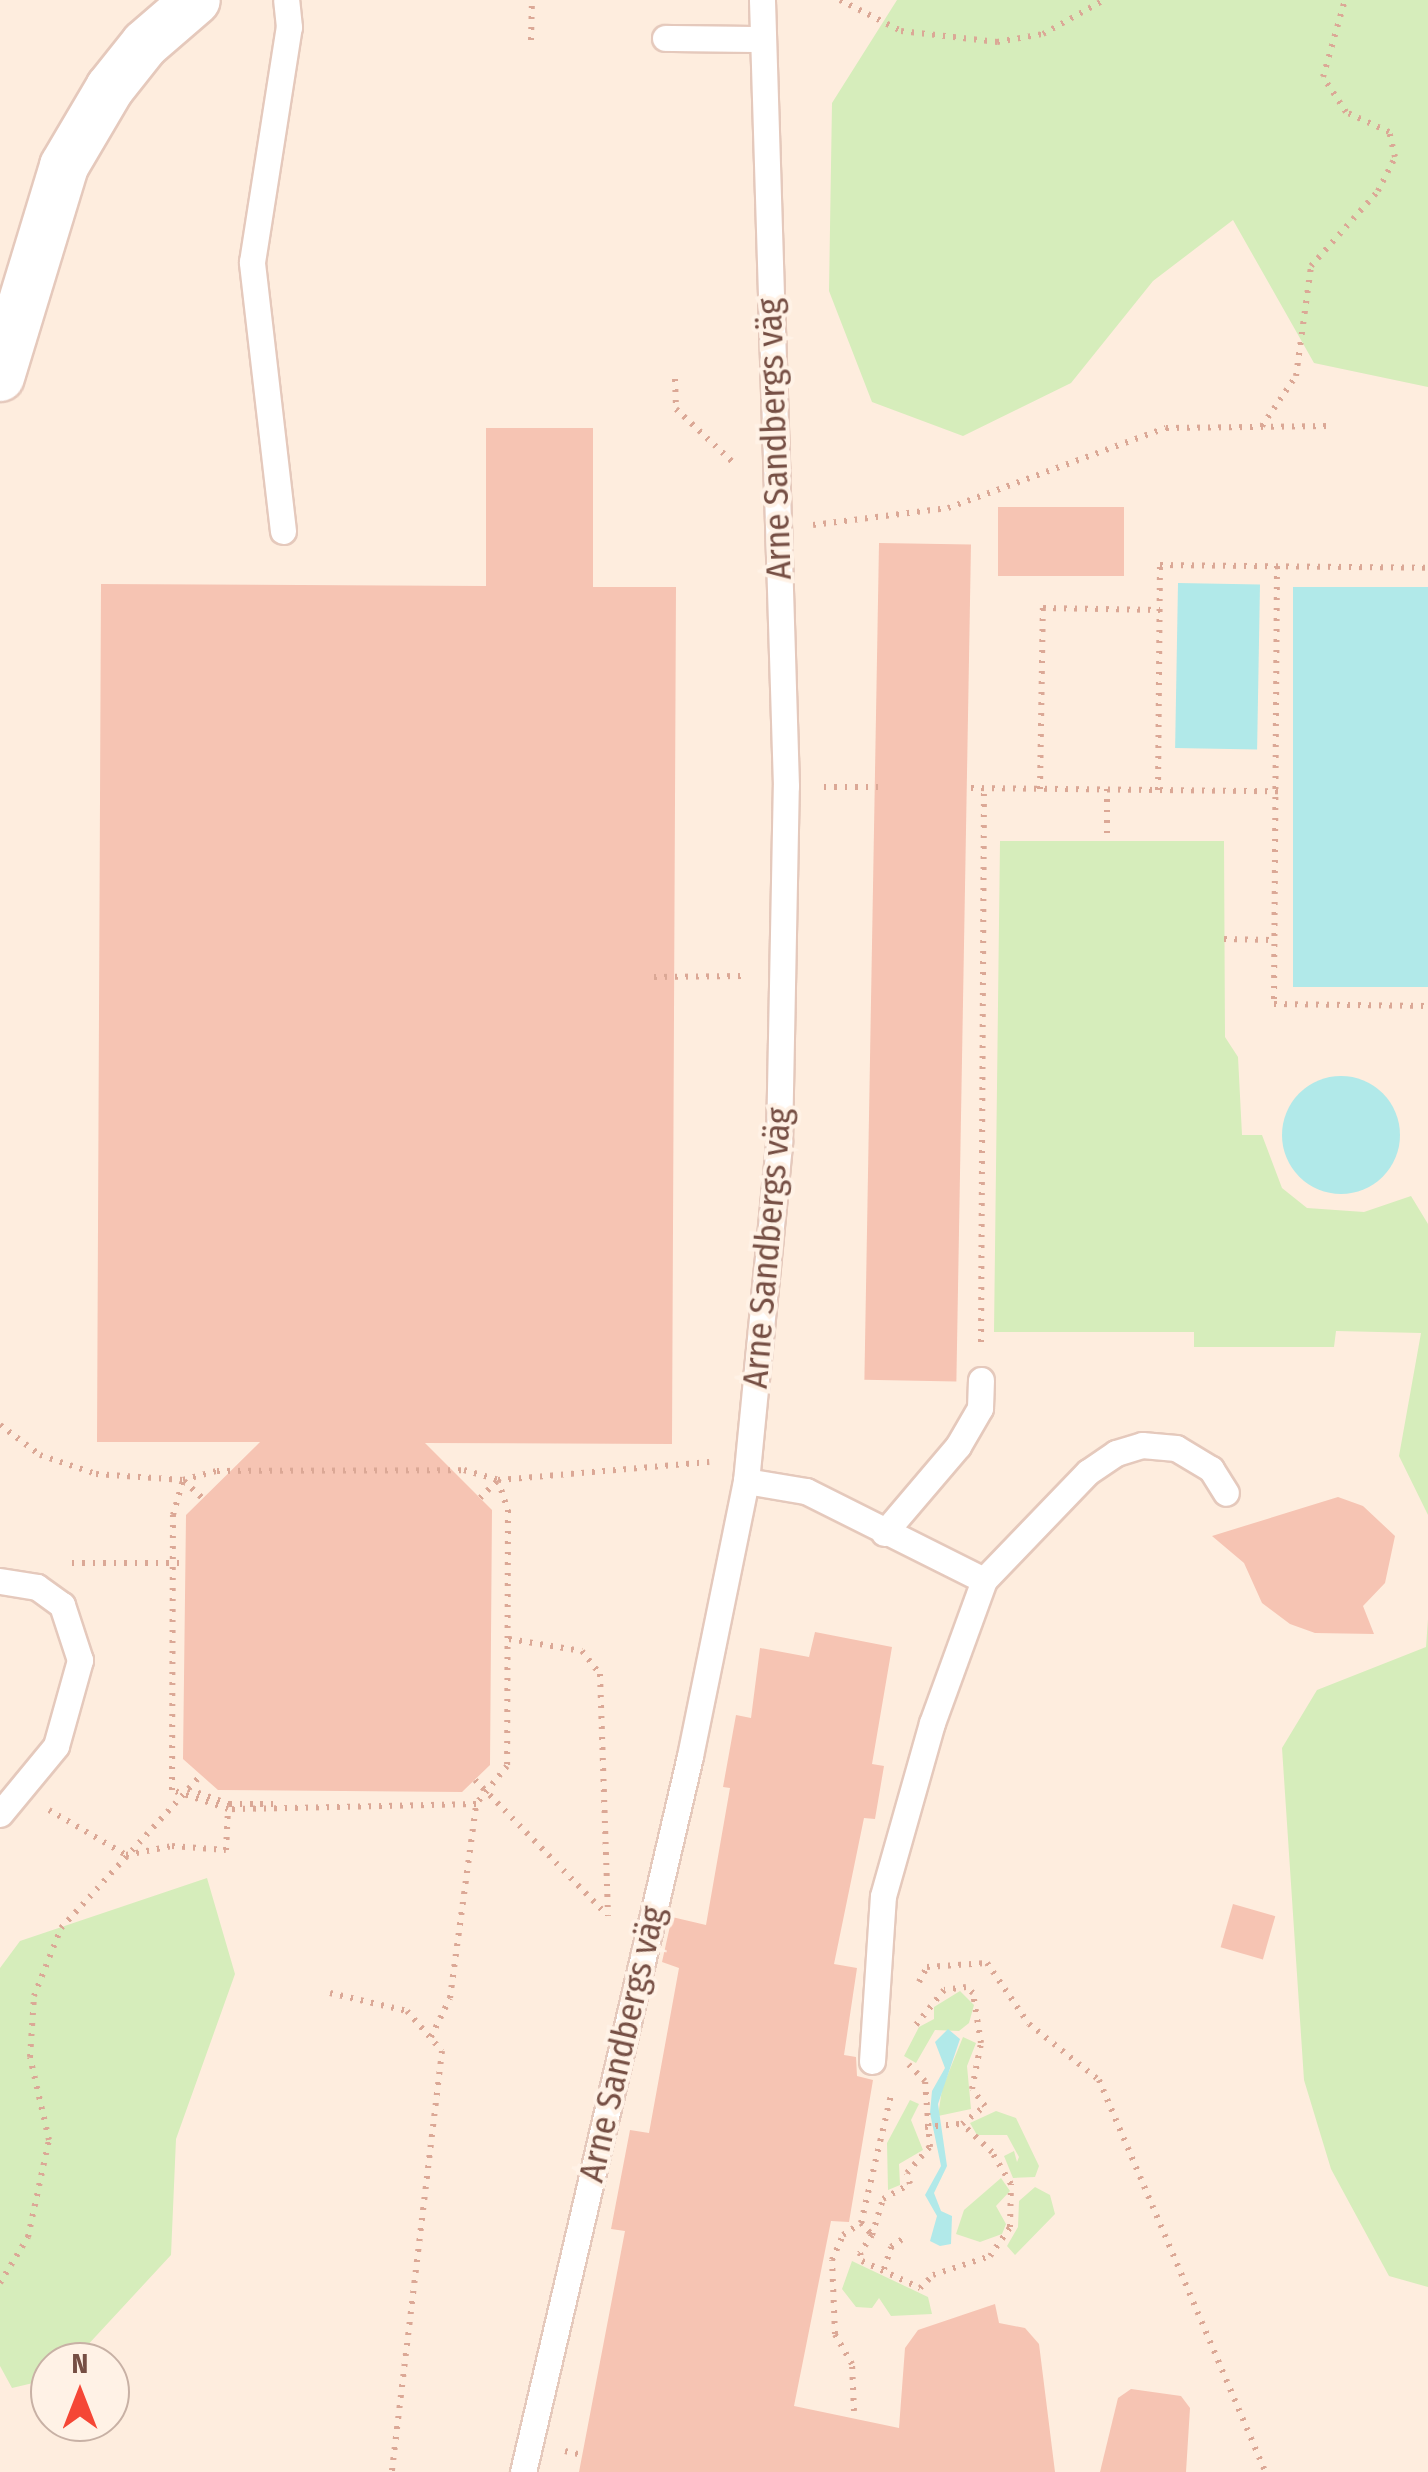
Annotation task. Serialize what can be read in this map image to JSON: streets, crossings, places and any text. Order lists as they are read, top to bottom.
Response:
{
  "streets": {
    "lane": ["Arne Sandbergs väg"]
  },
  "north": "top"
}
